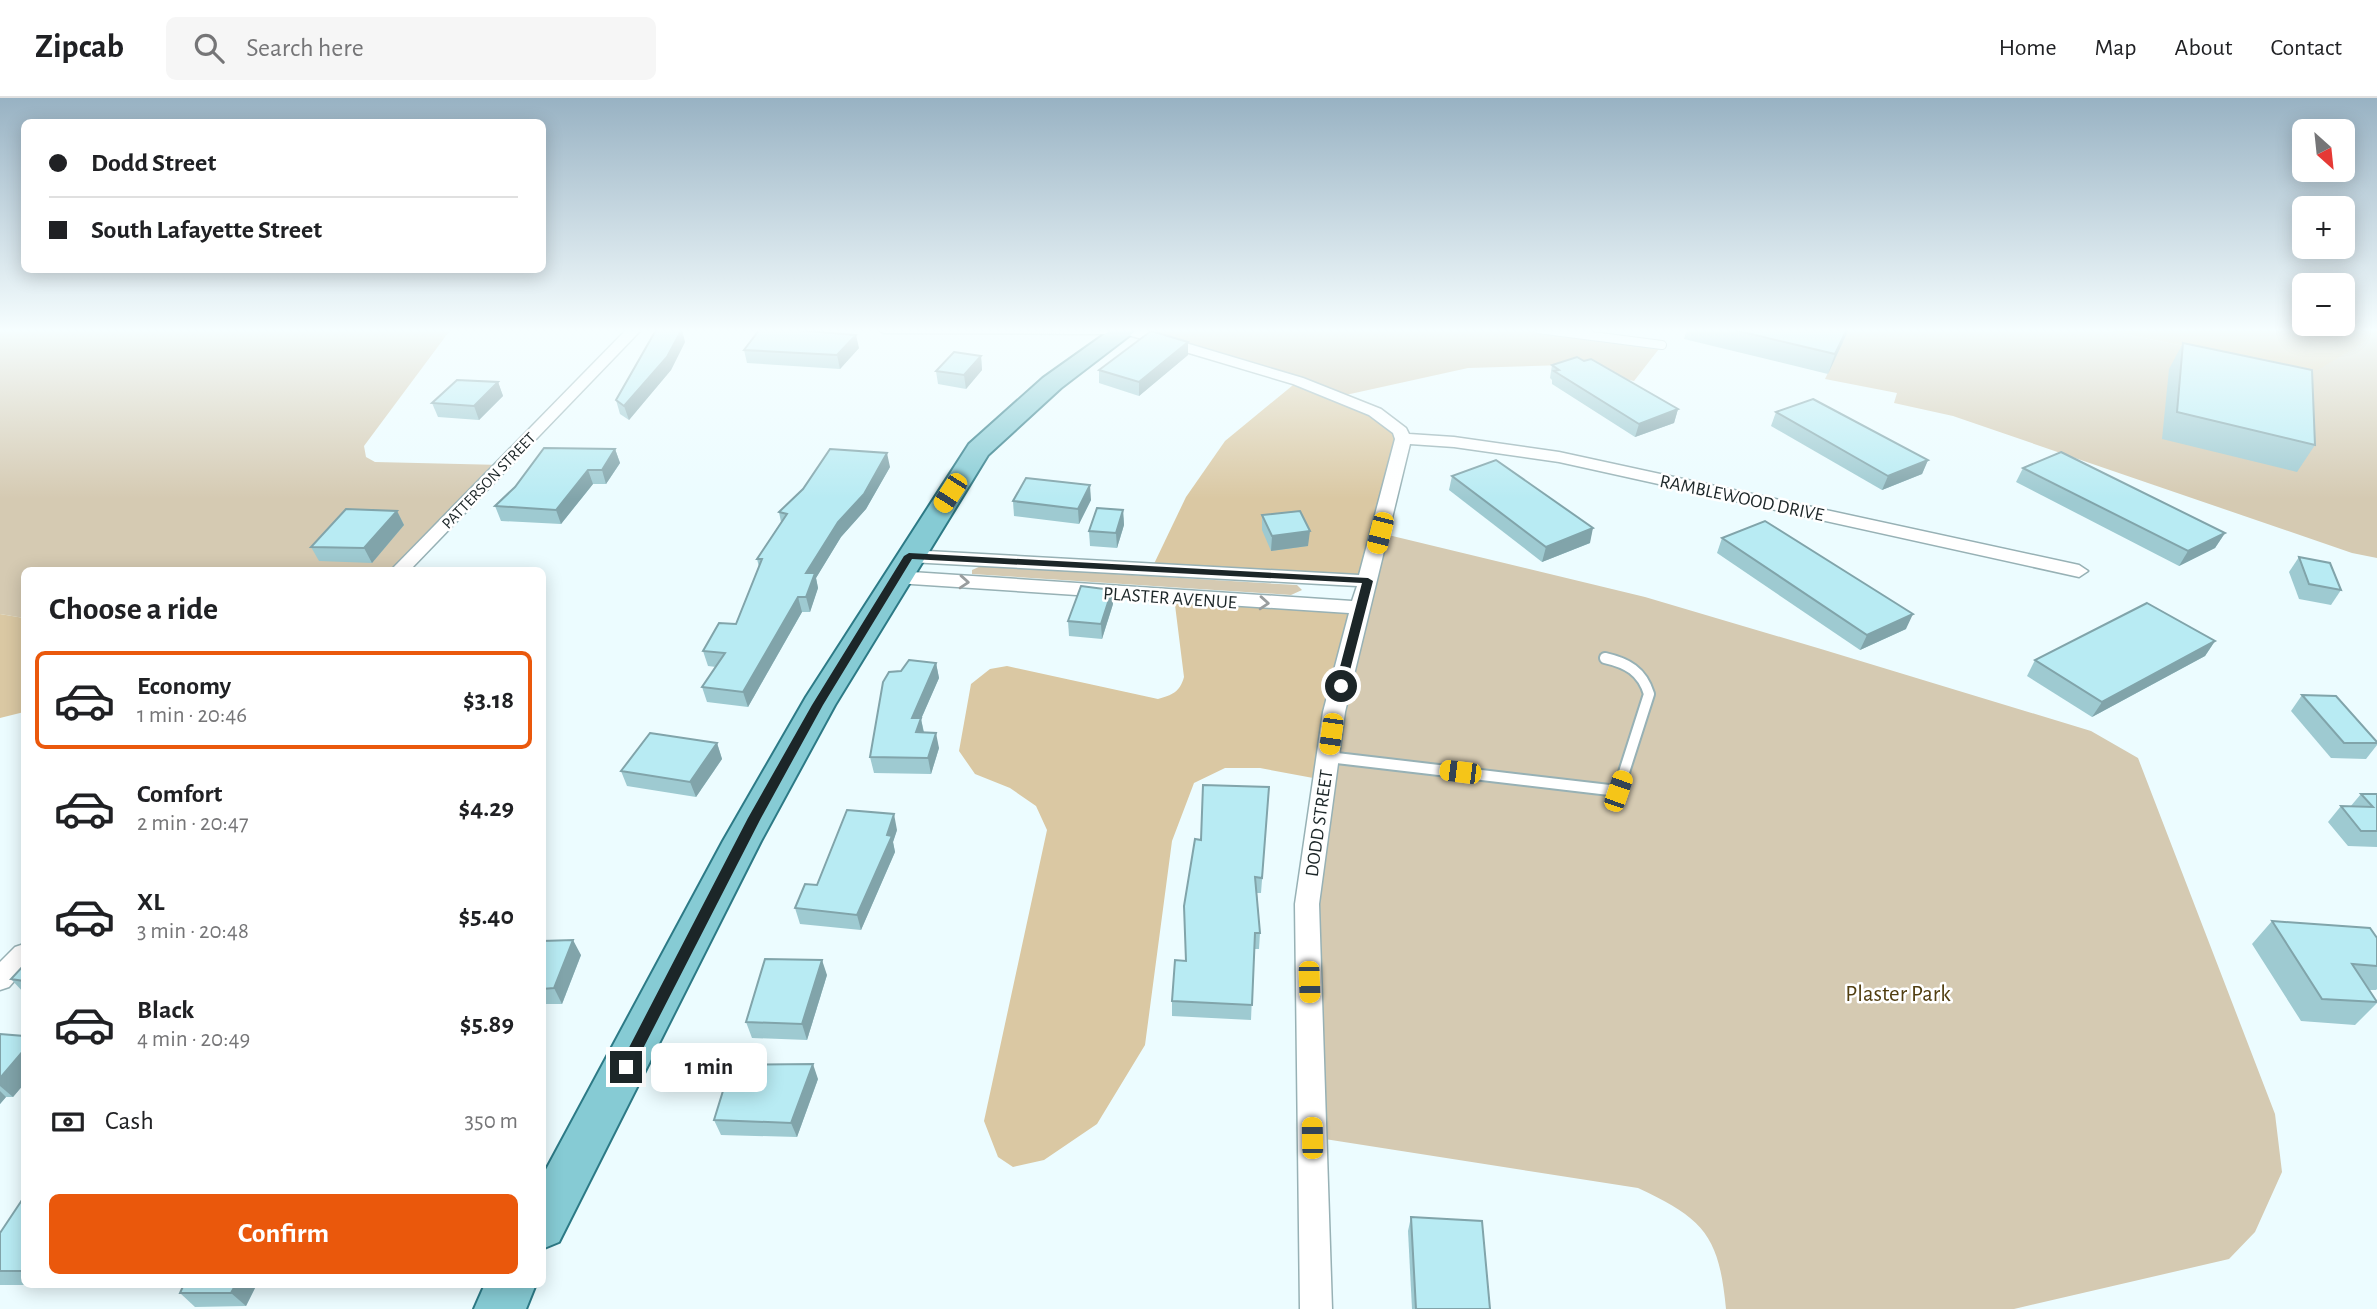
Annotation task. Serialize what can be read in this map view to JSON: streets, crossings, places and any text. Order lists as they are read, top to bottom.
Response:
{
  "streets": {
    "street": [
      "PATTERSON STREET",
      "RAMBLEWOOD DRIVE",
      "PLASTER AVENUE",
      "DODD STREET"
    ]
  },
  "crossings": [
    ["RAMBLEWOOD DRIVE", "DODD STREET"],
    ["PLASTER AVENUE", "DODD STREET"]
  ],
  "parks": ["Plaster Park"],
  "north": "bottom right",
  "page": {
    "header": "Zipcab",
    "search": "Search here",
    "nav": [
      "Home",
      "Map",
      "About",
      "Contact"
    ],
    "map_buttons": ["+", "−"],
    "banner": ["Dodd Street", "South Lafayette Street"],
    "heading": "Choose a ride",
    "list": [
      {
        "name": "Economy",
        "note": "1 min · 20:46",
        "value": "$3.18"
      },
      {
        "name": "Comfort",
        "note": "2 min · 20:47",
        "value": "$4.29"
      },
      {
        "name": "XL",
        "note": "3 min · 20:48",
        "value": "$5.40"
      },
      {
        "name": "Black",
        "note": "4 min · 20:49",
        "value": "$5.89"
      }
    ],
    "bubble": "1 min",
    "pay": ["Cash", "350 m"],
    "buttons": "Confirm"
  }
}
